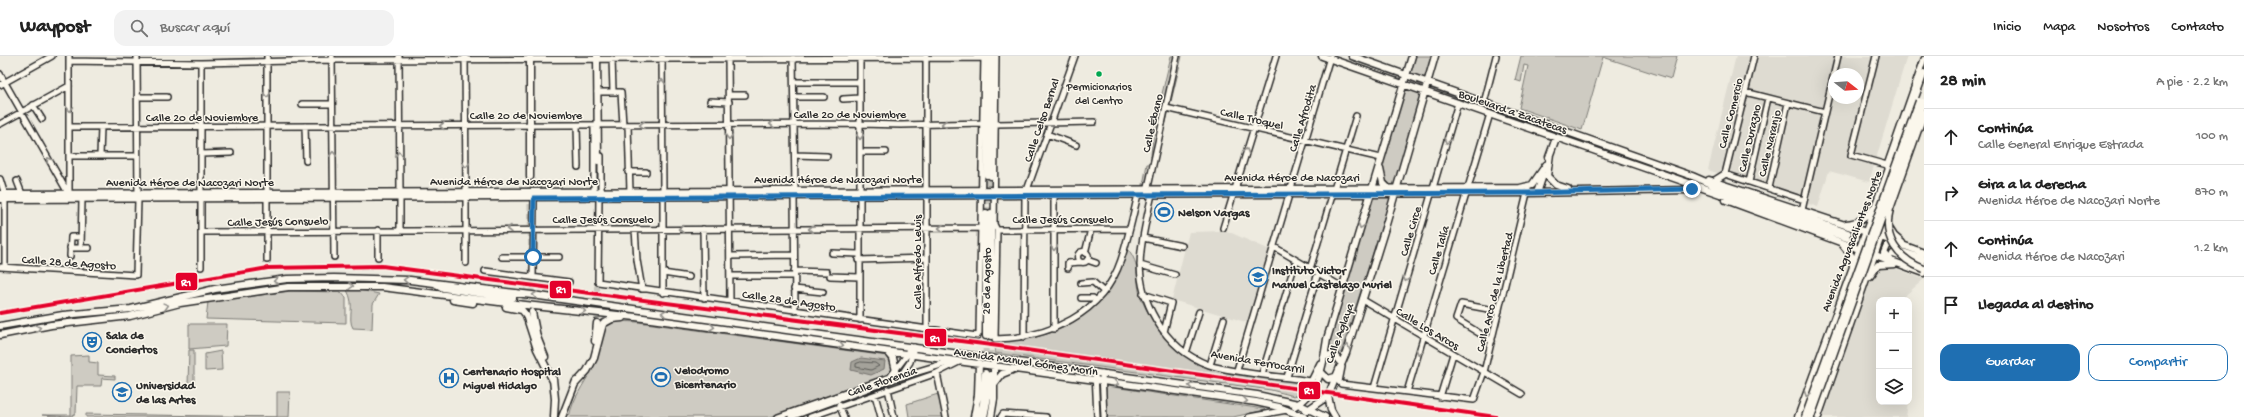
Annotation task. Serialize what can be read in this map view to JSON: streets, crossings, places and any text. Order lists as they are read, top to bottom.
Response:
{
  "streets": {
    "main road": [
      "Boulevard a Zacatecas",
      "Avenida Héroe de Nacozari",
      "Avenida Héroe de Nacozari Norte",
      "Avenida Aguascalientes Norte",
      "Calle Aglaya",
      "Avenida Manuel Gómez Morín"
    ],
    "street": [
      "Calle Comercio",
      "Calle 20 de Noviembre",
      "Calle Troquel",
      "Calle Afrodita",
      "Calle Celso Bernal",
      "Calle Ébano",
      "Calle Durazno",
      "Calle Naranjo",
      "Calle Jesús Consuelo",
      "Calle Circe",
      "Calle Talía",
      "Calle 28 de Agosto",
      "Calle Alfredo Lewis",
      "28 de Agosto",
      "Calle Arco de la Libertad",
      "Calle Los Arcos",
      "Avenida Ferrocarril",
      "Calle Florencia"
    ]
  },
  "crossings": [
    ["Boulevard a Zacatecas", "Calle Afrodita"],
    ["Boulevard a Zacatecas", "Avenida Héroe de Nacozari"],
    ["Boulevard a Zacatecas", "Calle Circe"],
    ["Boulevard a Zacatecas", "Avenida Aguascalientes Norte"],
    ["Boulevard a Zacatecas", "Calle Talía"],
    ["Boulevard a Zacatecas", "Calle Aglaya"],
    ["Calle 20 de Noviembre", "Calle Alfredo Lewis"],
    ["Calle Troquel", "Calle Afrodita"],
    ["Calle Troquel", "Calle Ébano"],
    ["Calle Troquel", "Calle Aglaya"],
    ["Calle Afrodita", "Avenida Héroe de Nacozari"],
    ["Calle Afrodita", "Avenida Ferrocarril"],
    ["Calle Celso Bernal", "Avenida Héroe de Nacozari"],
    ["Calle Celso Bernal", "Avenida Héroe de Nacozari Norte"],
    ["Calle Celso Bernal", "Calle Jesús Consuelo"],
    ["Calle Ébano", "Avenida Héroe de Nacozari"],
    ["Calle Ébano", "Avenida Ferrocarril"],
    ["Avenida Héroe de Nacozari", "Avenida Héroe de Nacozari Norte"],
    ["Avenida Héroe de Nacozari", "Calle Circe"],
    ["Avenida Héroe de Nacozari", "Calle Talía"],
    ["Avenida Héroe de Nacozari", "Calle Arco de la Libertad"],
    ["Avenida Héroe de Nacozari", "Calle Aglaya"],
    ["Avenida Héroe de Nacozari", "Avenida Ferrocarril"],
    ["Avenida Héroe de Nacozari Norte", "Calle 28 de Agosto"],
    ["Avenida Héroe de Nacozari Norte", "Calle Alfredo Lewis"],
    ["Calle Jesús Consuelo", "Calle 28 de Agosto"],
    ["Calle Jesús Consuelo", "Calle Alfredo Lewis"],
    ["Calle Jesús Consuelo", "28 de Agosto"],
    ["Calle Circe", "Calle Los Arcos"],
    ["Calle Talía", "Calle Los Arcos"],
    ["Calle 28 de Agosto", "Calle Alfredo Lewis"],
    ["Calle Arco de la Libertad", "Calle Los Arcos"],
    ["Calle Los Arcos", "Calle Aglaya"],
    ["Calle Aglaya", "Avenida Manuel Gómez Morín"],
    ["Calle Aglaya", "Avenida Ferrocarril"],
    ["Avenida Manuel Gómez Morín", "Calle Florencia"]
  ],
  "one_way": ["Calle Circe"],
  "places": {
    "other": ["Permicionarios del Centro"],
    "sports": ["Nelson Vargas", "Velodromo Bicentenario"],
    "school or university": ["Instituto Victor Manuel Castelazo Muriel", "Universidad de las Artes"],
    "theatre": ["Sala de Conciertos"],
    "hospital": ["Centenario Hospital Miguel Hidalgo"]
  },
  "lines": ["transit line R1"],
  "north": "right",
  "page": {
    "header": "Waypost",
    "search": "Buscar aquí",
    "nav": [
      "Inicio",
      "Mapa",
      "Nosotros",
      "Contacto"
    ],
    "heading": ["28 min", "A pie · 2.2 km"],
    "list": [
      ["Continúa", "Calle General Enrique Estrada", "100 m"],
      ["Gira a la derecha", "Avenida Héroe de Nacozari Norte", "870 m"],
      ["Continúa", "Avenida Héroe de Nacozari", "1.2 km"],
      "Llegada al destino"
    ],
    "map_buttons": ["+", "−"],
    "buttons": ["Guardar", "Compartir"]
  }
}
